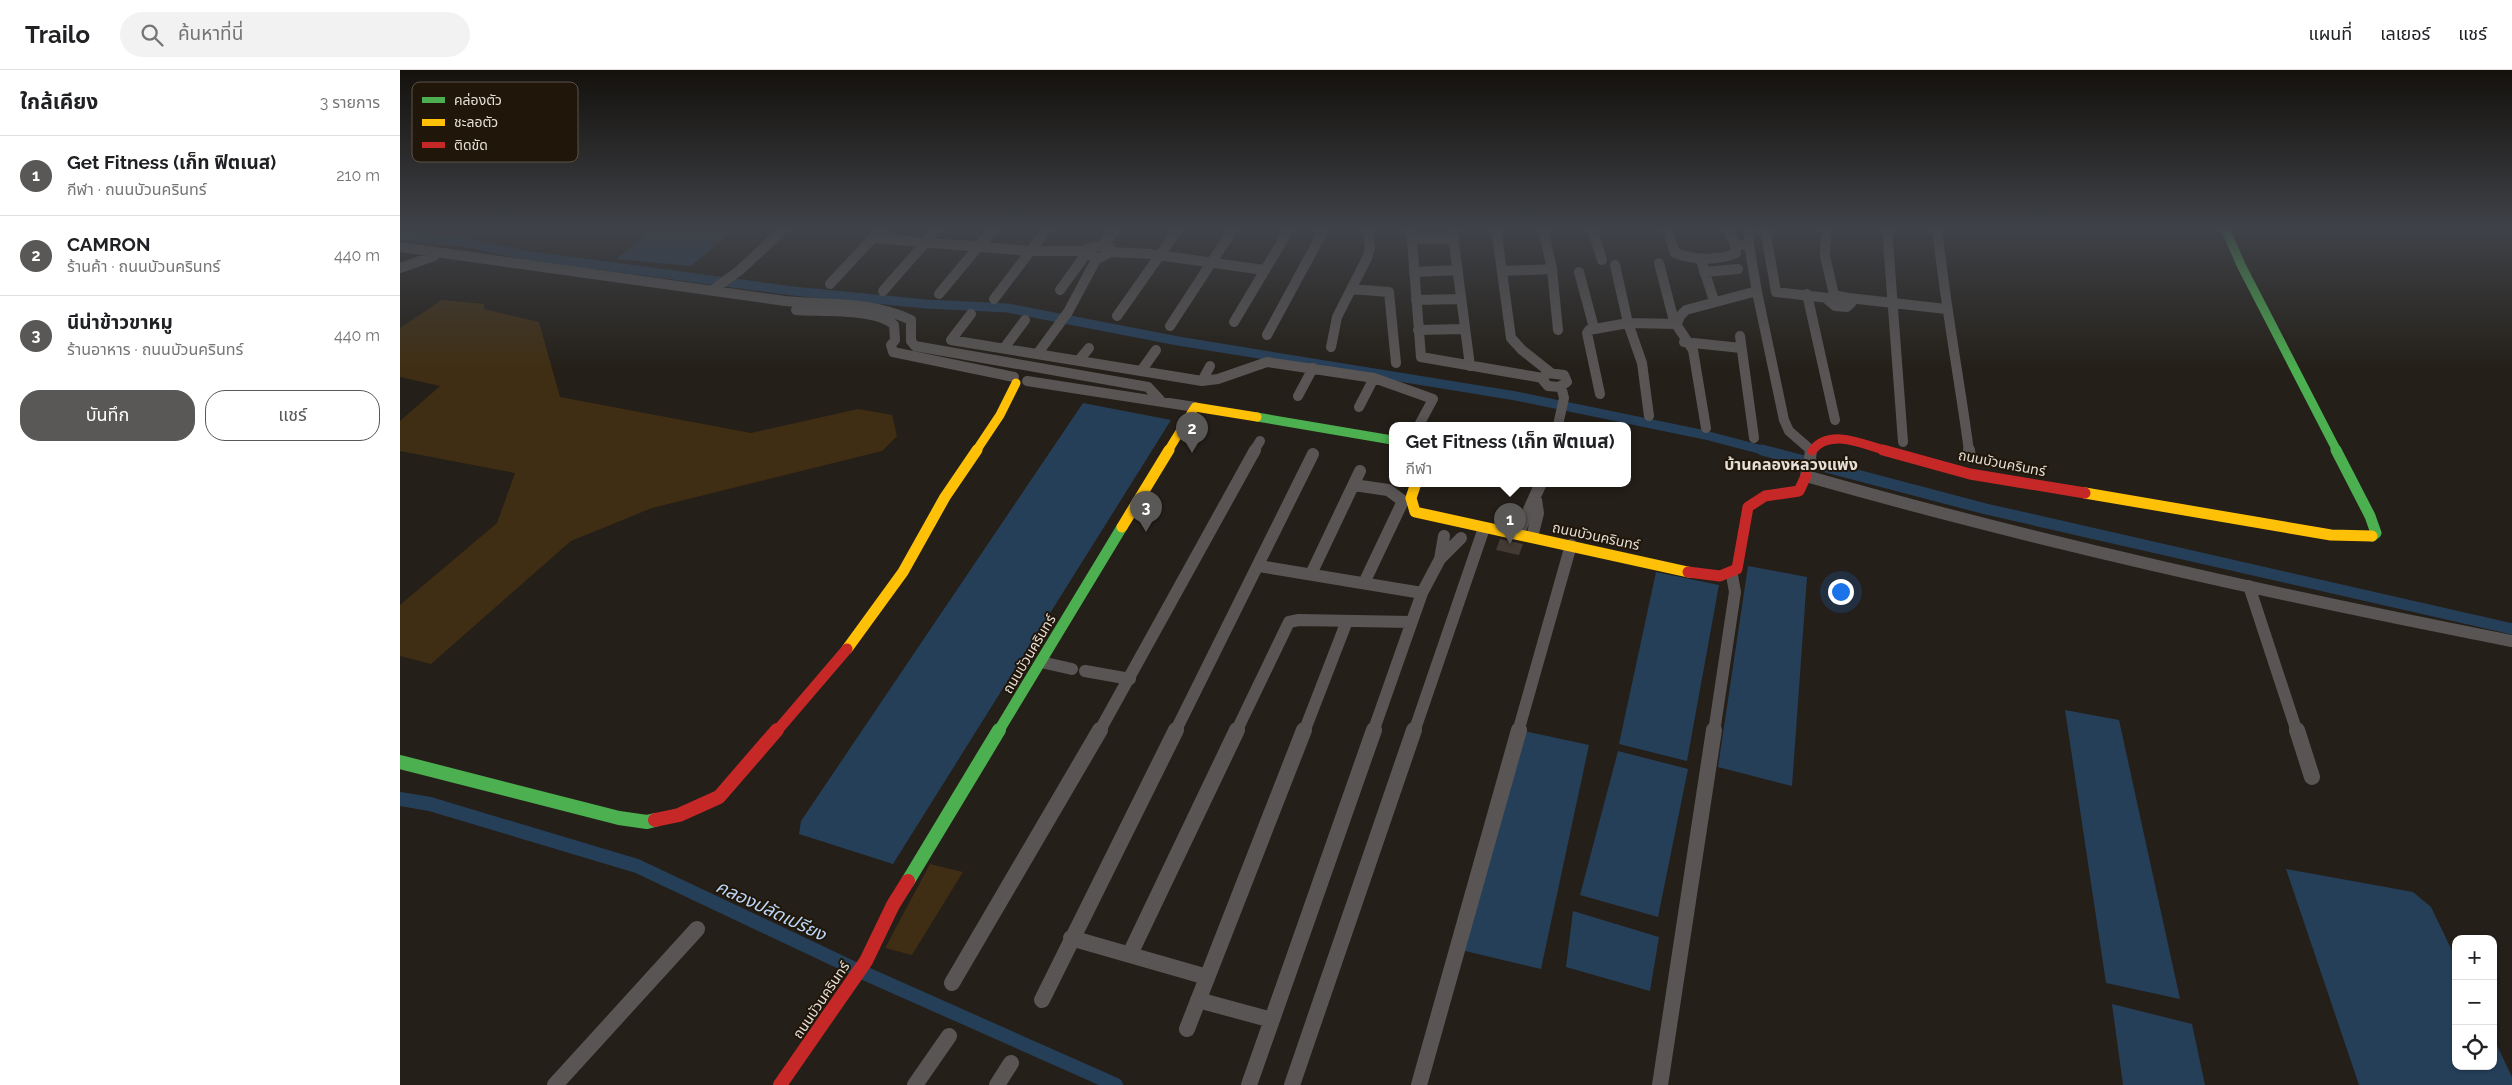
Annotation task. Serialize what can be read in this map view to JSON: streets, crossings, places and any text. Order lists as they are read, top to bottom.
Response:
{
  "streets": {
    "street": ["ถนนบัวนครินทร์"]
  },
  "districts": ["บ้านคลองหลวงแพ่ง"],
  "water": ["คลองปลัดเปรียง"],
  "legend": ["คล่องตัว", "ชะลอตัว", "ติดขัด"],
  "page": {
    "header": "Trailo",
    "search": "ค้นหาที่นี่",
    "nav": ["แผนที่", "เลเยอร์", "แชร์"],
    "heading": ["ใกล้เคียง", "3 รายการ"],
    "list": [
      {
        "mark": "1",
        "name": "Get Fitness (เก็ท ฟิตเนส)",
        "note": "กีฬา · ถนนบัวนครินทร์",
        "value": "210 m"
      },
      {
        "mark": "2",
        "name": "CAMRON",
        "note": "ร้านค้า · ถนนบัวนครินทร์",
        "value": "440 m"
      },
      {
        "mark": "3",
        "name": "นีน่าข้าวขาหมู",
        "note": "ร้านอาหาร · ถนนบัวนครินทร์",
        "value": "440 m"
      }
    ],
    "buttons": ["บันทึก", "แชร์"],
    "pins": ["2", "3", "1"],
    "popup": ["Get Fitness (เก็ท ฟิตเนส)", "กีฬา"],
    "map_buttons": ["+", "−"]
  }
}
